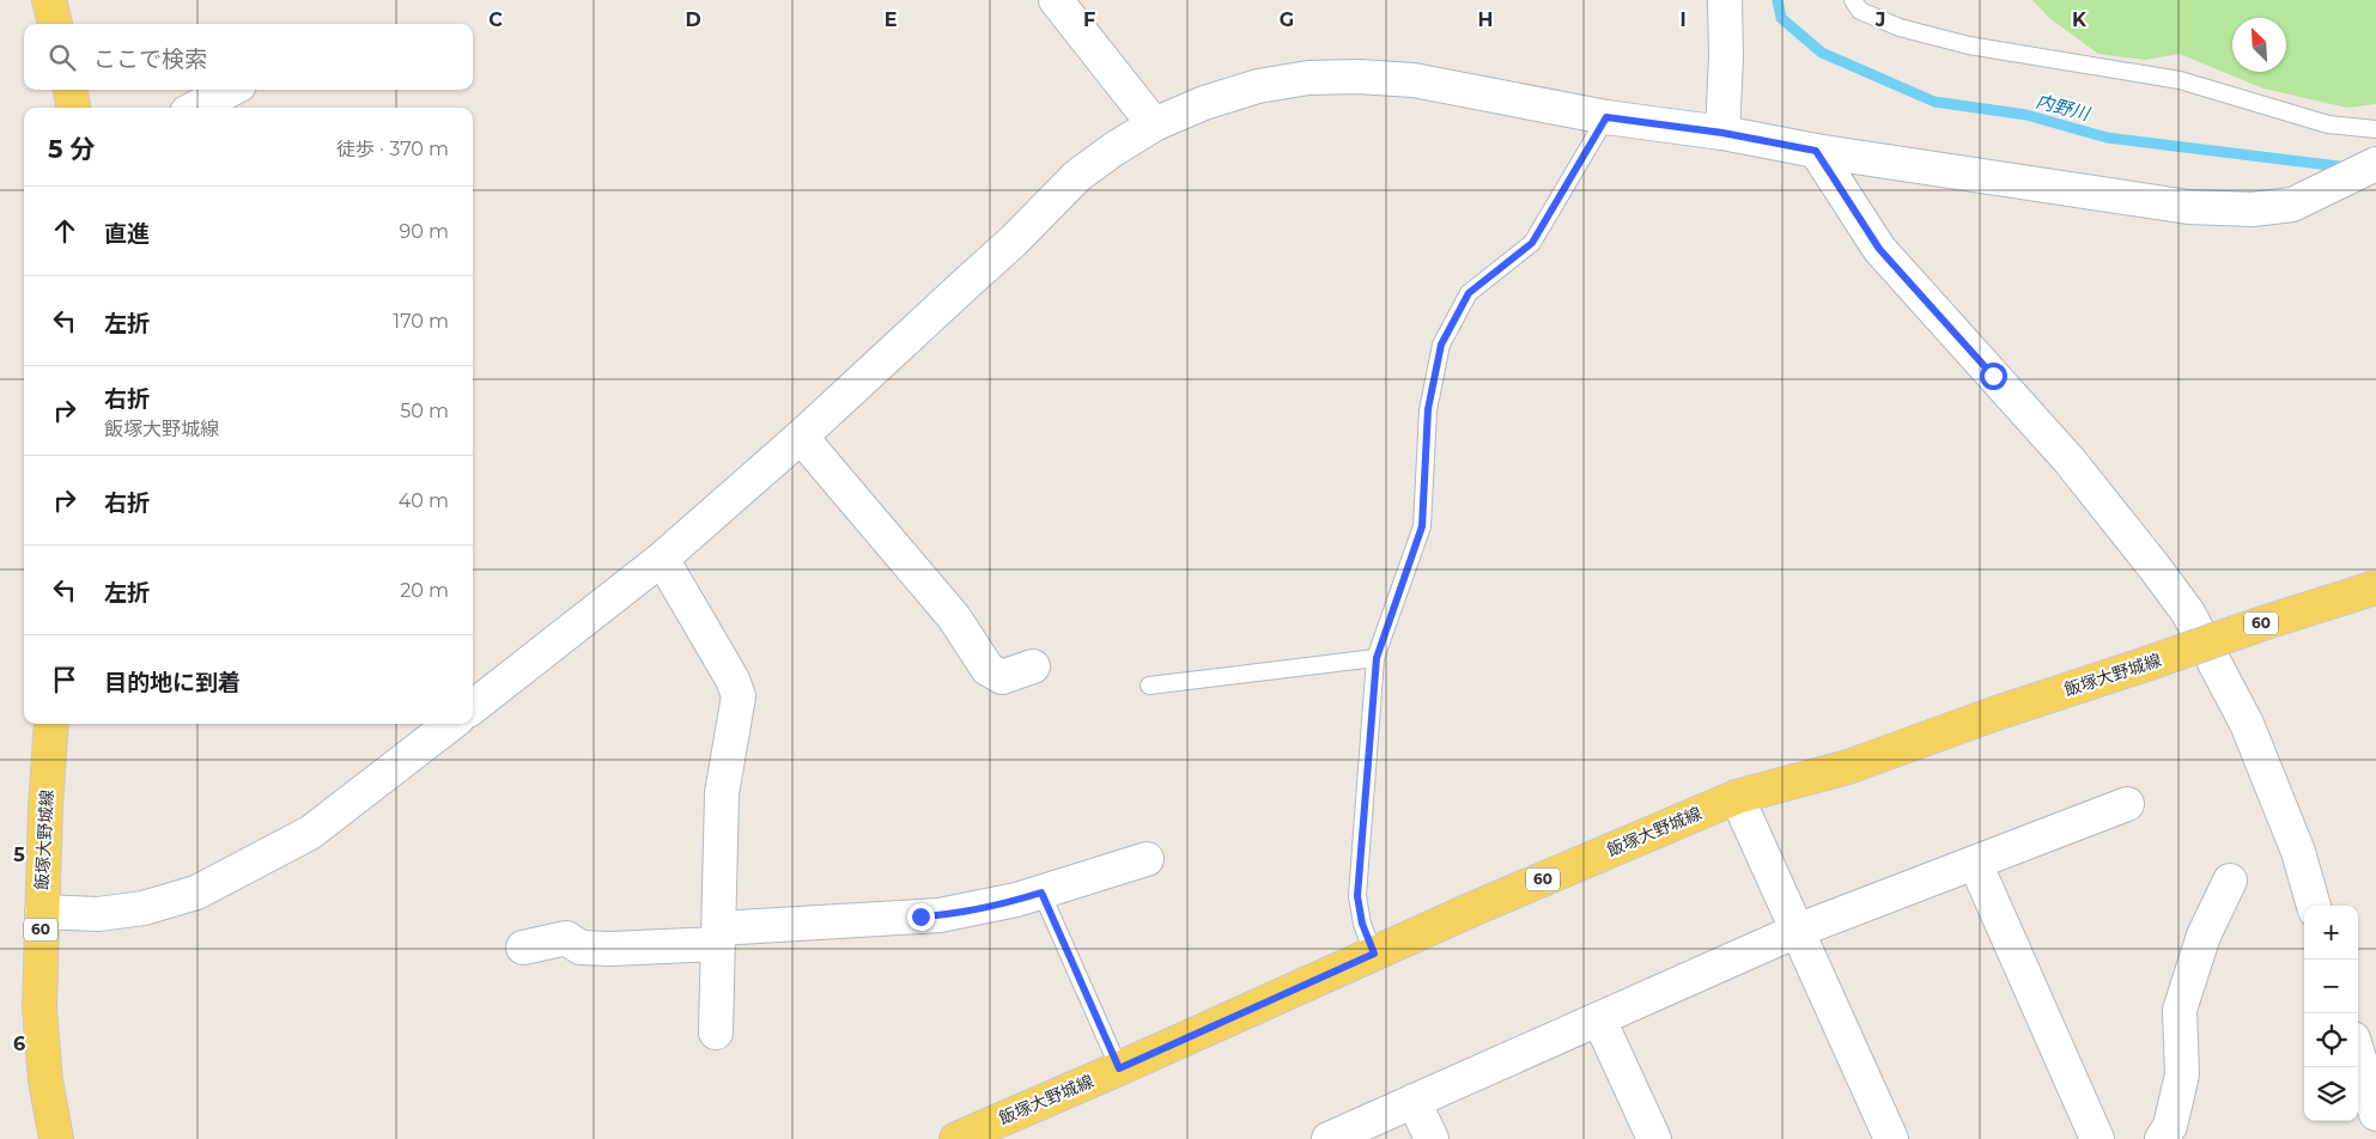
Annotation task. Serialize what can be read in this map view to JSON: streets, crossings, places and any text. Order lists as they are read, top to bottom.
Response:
{
  "streets": {
    "main road": ["60", "飯塚大野城線"]
  },
  "water": ["内野川"],
  "north": "top left",
  "page": {
    "search": "ここで検索",
    "heading": ["5 分", "徒歩 · 370 m"],
    "list": [
      ["直進", "90 m"],
      ["左折", "170 m"],
      ["右折", "飯塚大野城線", "50 m"],
      ["右折", "40 m"],
      ["左折", "20 m"],
      "目的地に到着"
    ],
    "map_buttons": ["+", "−"]
  },
  "grid": {
    "columns": [
      "C",
      "D",
      "E",
      "F",
      "G",
      "H",
      "I",
      "J",
      "K"
    ],
    "rows": ["5", "6"]
  }
}
